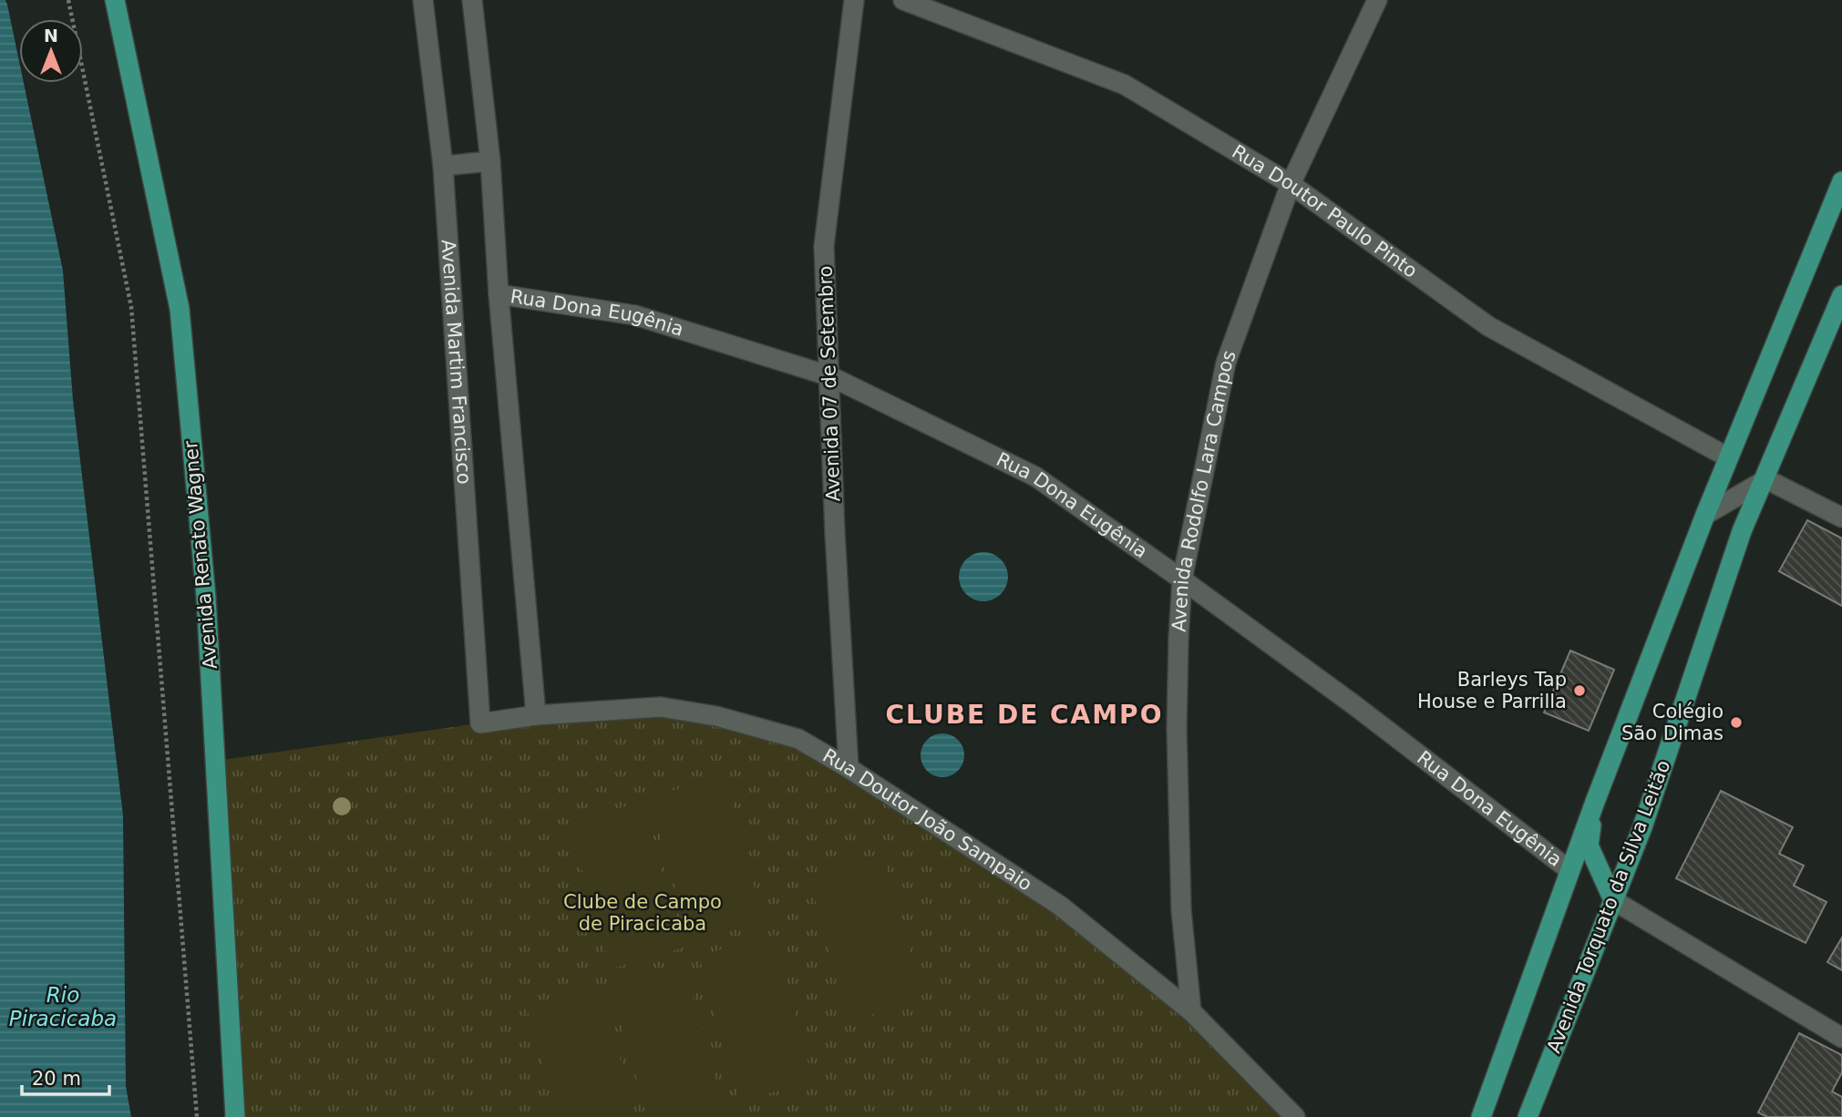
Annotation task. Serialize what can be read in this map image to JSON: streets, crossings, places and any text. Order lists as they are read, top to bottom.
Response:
{
  "streets": {
    "main road": ["Avenida Renato Wagner", "Avenida Torquato da Silva Leitão"],
    "street": [
      "Rua Doutor Paulo Pinto",
      "Rua Dona Eugênia",
      "Avenida Martim Francisco",
      "Avenida 07 de Setembro",
      "Avenida Rodolfo Lara Campos",
      "Rua Doutor João Sampaio"
    ]
  },
  "crossings": [
    ["Rua Doutor Paulo Pinto", "Avenida Rodolfo Lara Campos"],
    ["Rua Dona Eugênia", "Avenida 07 de Setembro"],
    ["Rua Dona Eugênia", "Avenida Rodolfo Lara Campos"],
    ["Avenida Martim Francisco", "Rua Doutor João Sampaio"],
    ["Avenida 07 de Setembro", "Rua Doutor João Sampaio"],
    ["Avenida Rodolfo Lara Campos", "Rua Doutor João Sampaio"]
  ],
  "districts": ["CLUBE DE CAMPO"],
  "water": ["Rio Piracicaba"],
  "parks": ["Clube de Campo de Piracicaba"],
  "places": ["Barleys Tap House e Parrilla", "Colégio São Dimas"],
  "scale_bar": "20 m",
  "north": "top"
}
